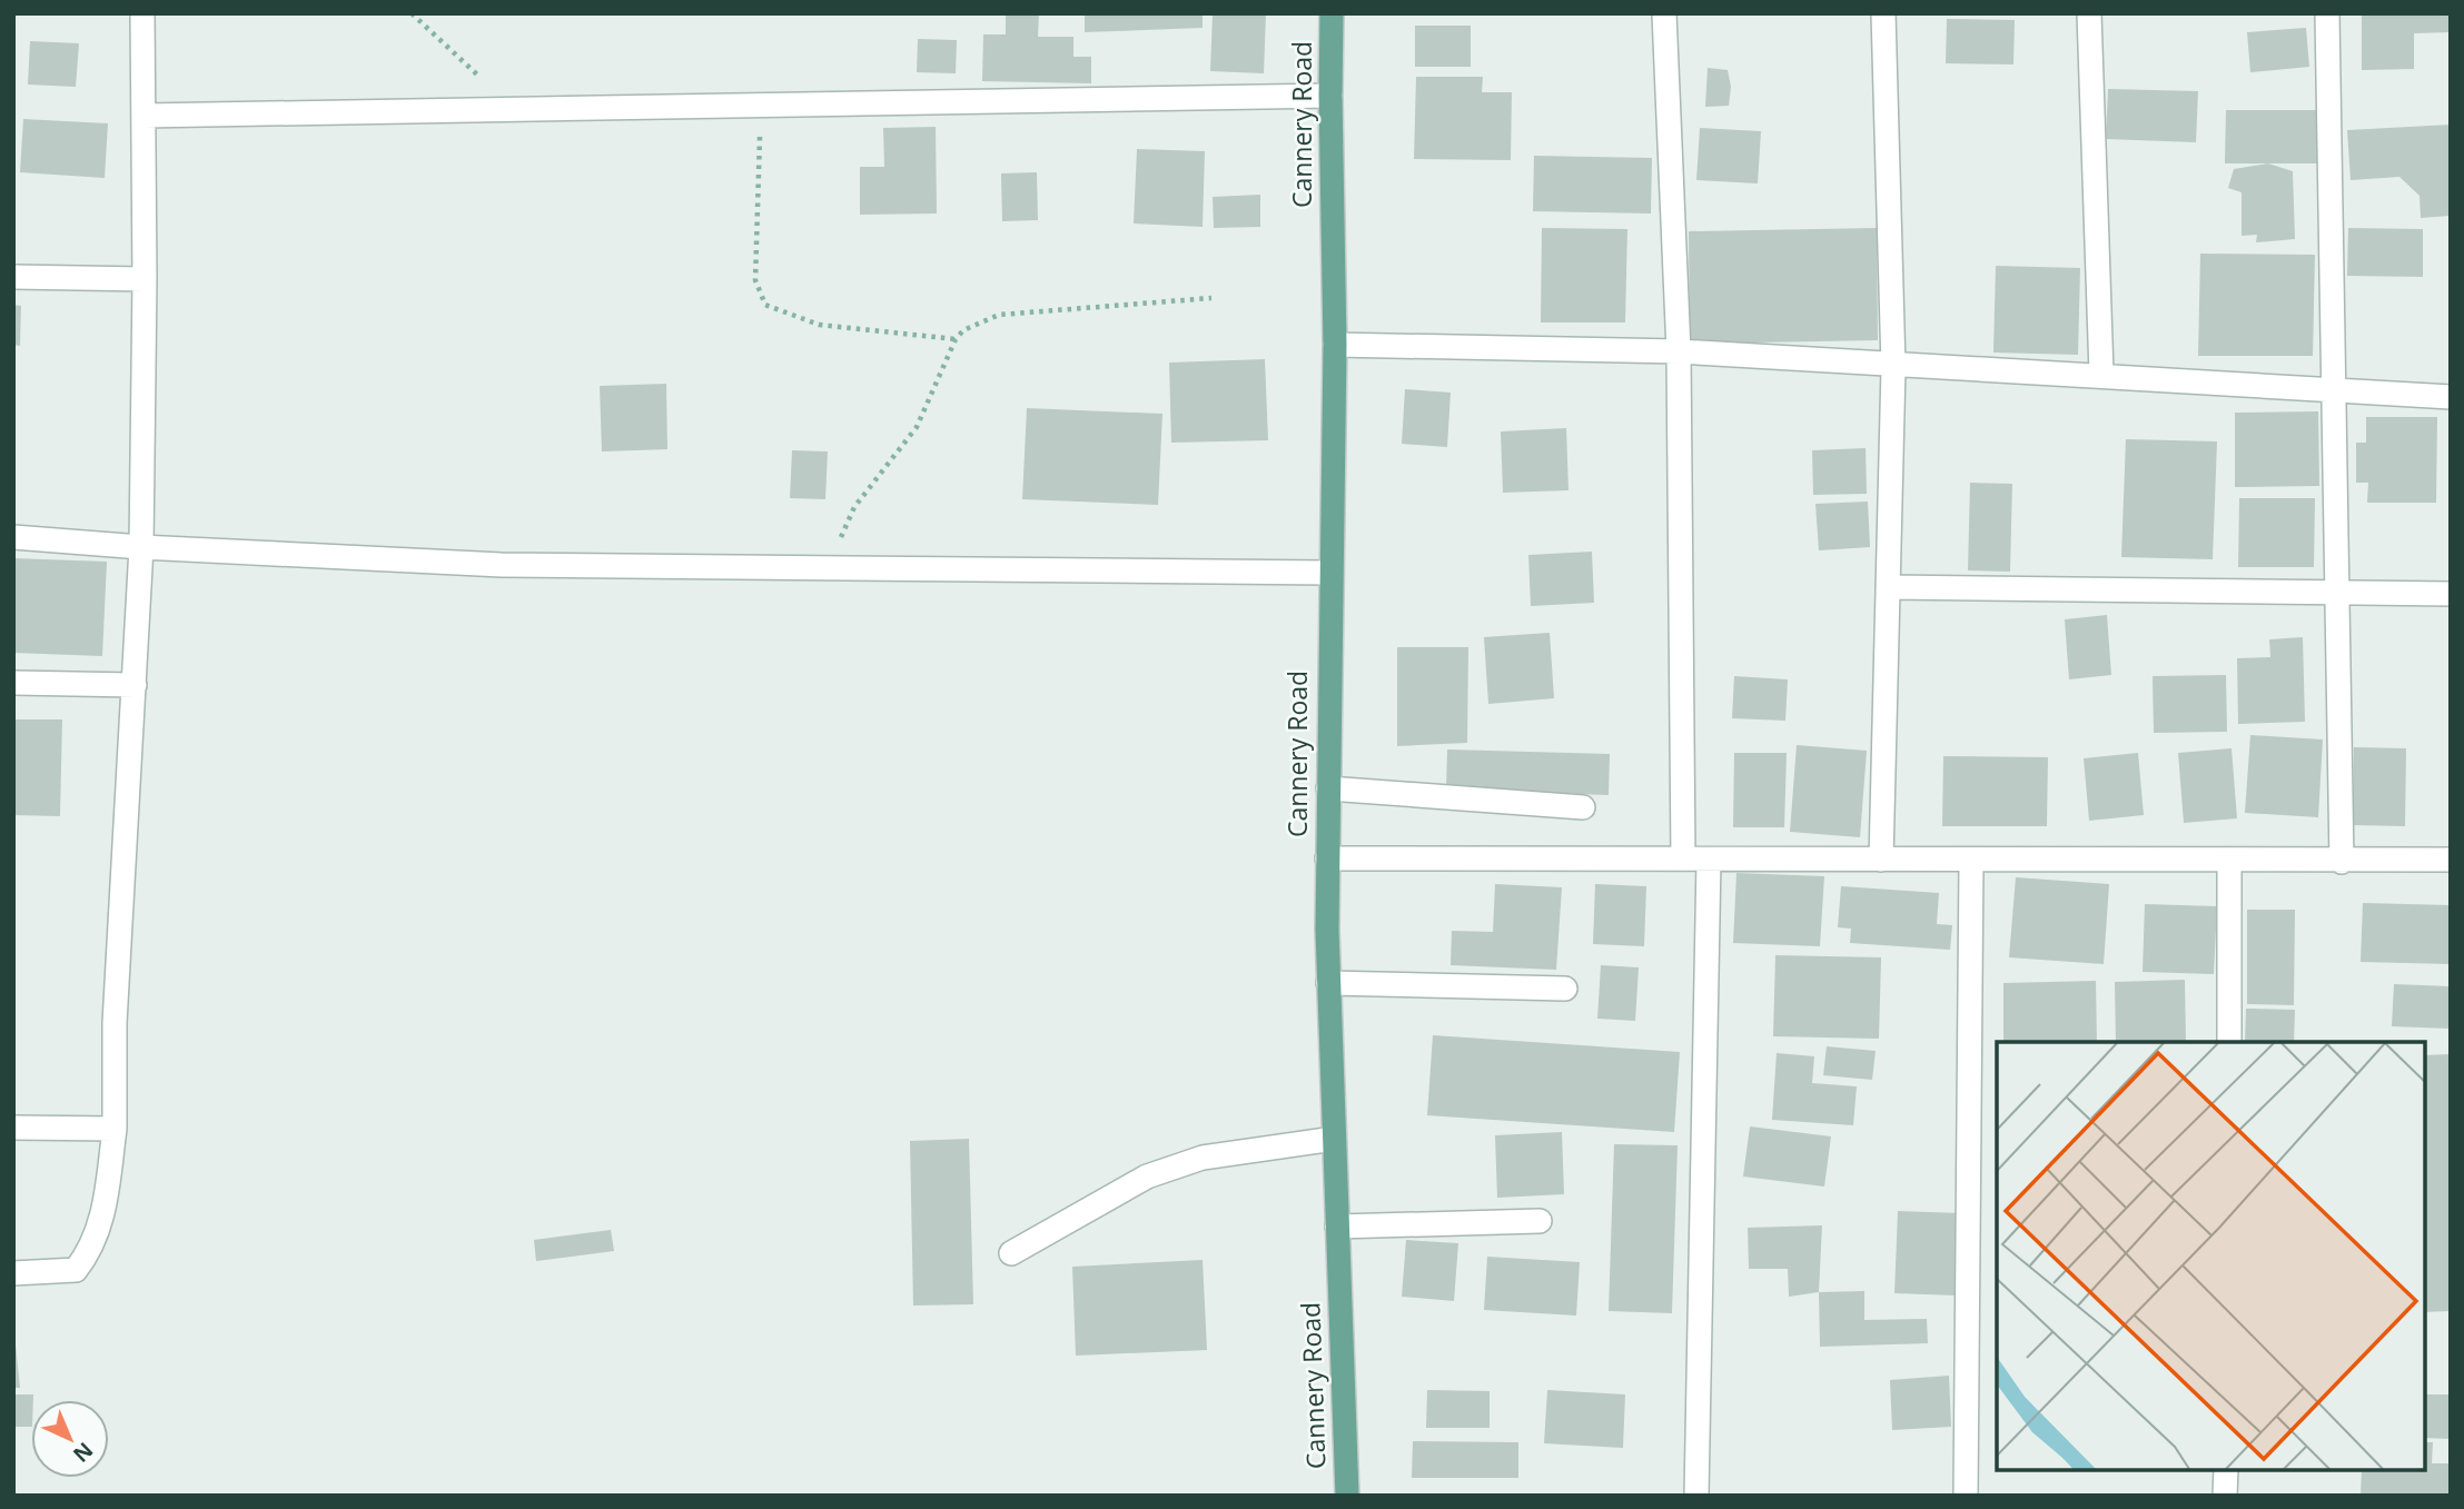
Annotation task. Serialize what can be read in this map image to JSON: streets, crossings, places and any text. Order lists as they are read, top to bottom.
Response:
{
  "streets": {
    "main road": ["Cannery Road"]
  },
  "north": "bottom right"
}
